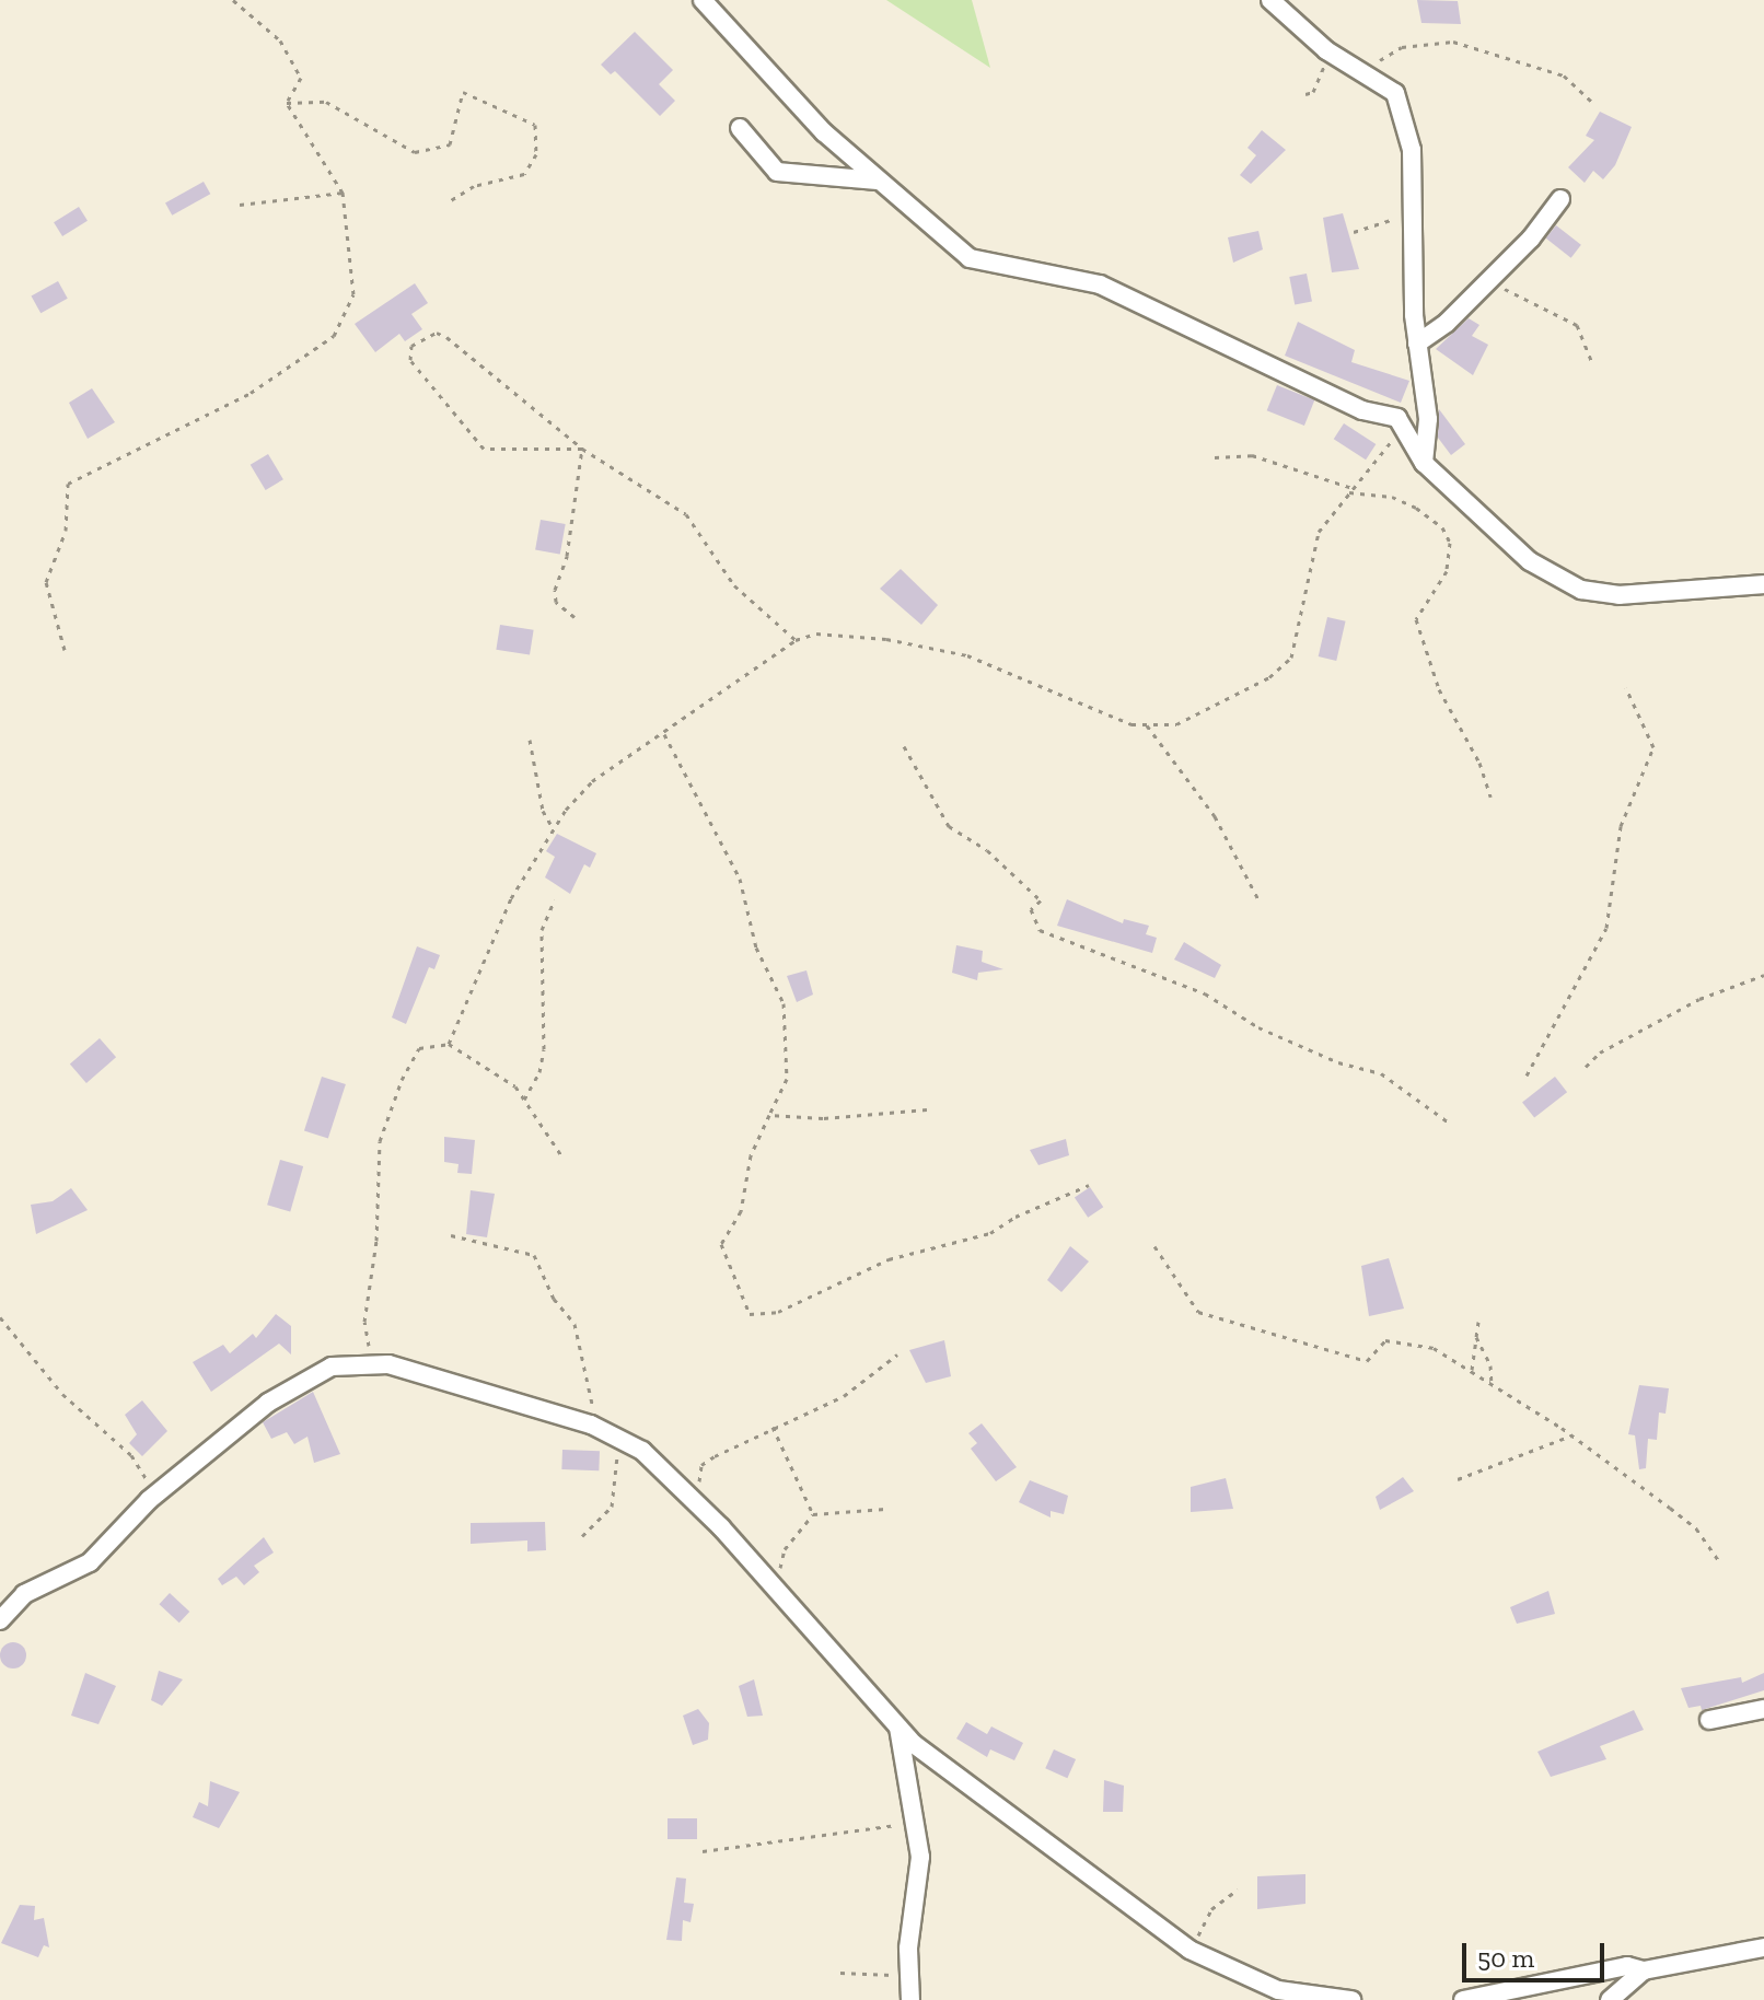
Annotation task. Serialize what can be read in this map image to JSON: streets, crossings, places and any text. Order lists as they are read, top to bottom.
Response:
{
  "scale_bar": "50 m"
}
